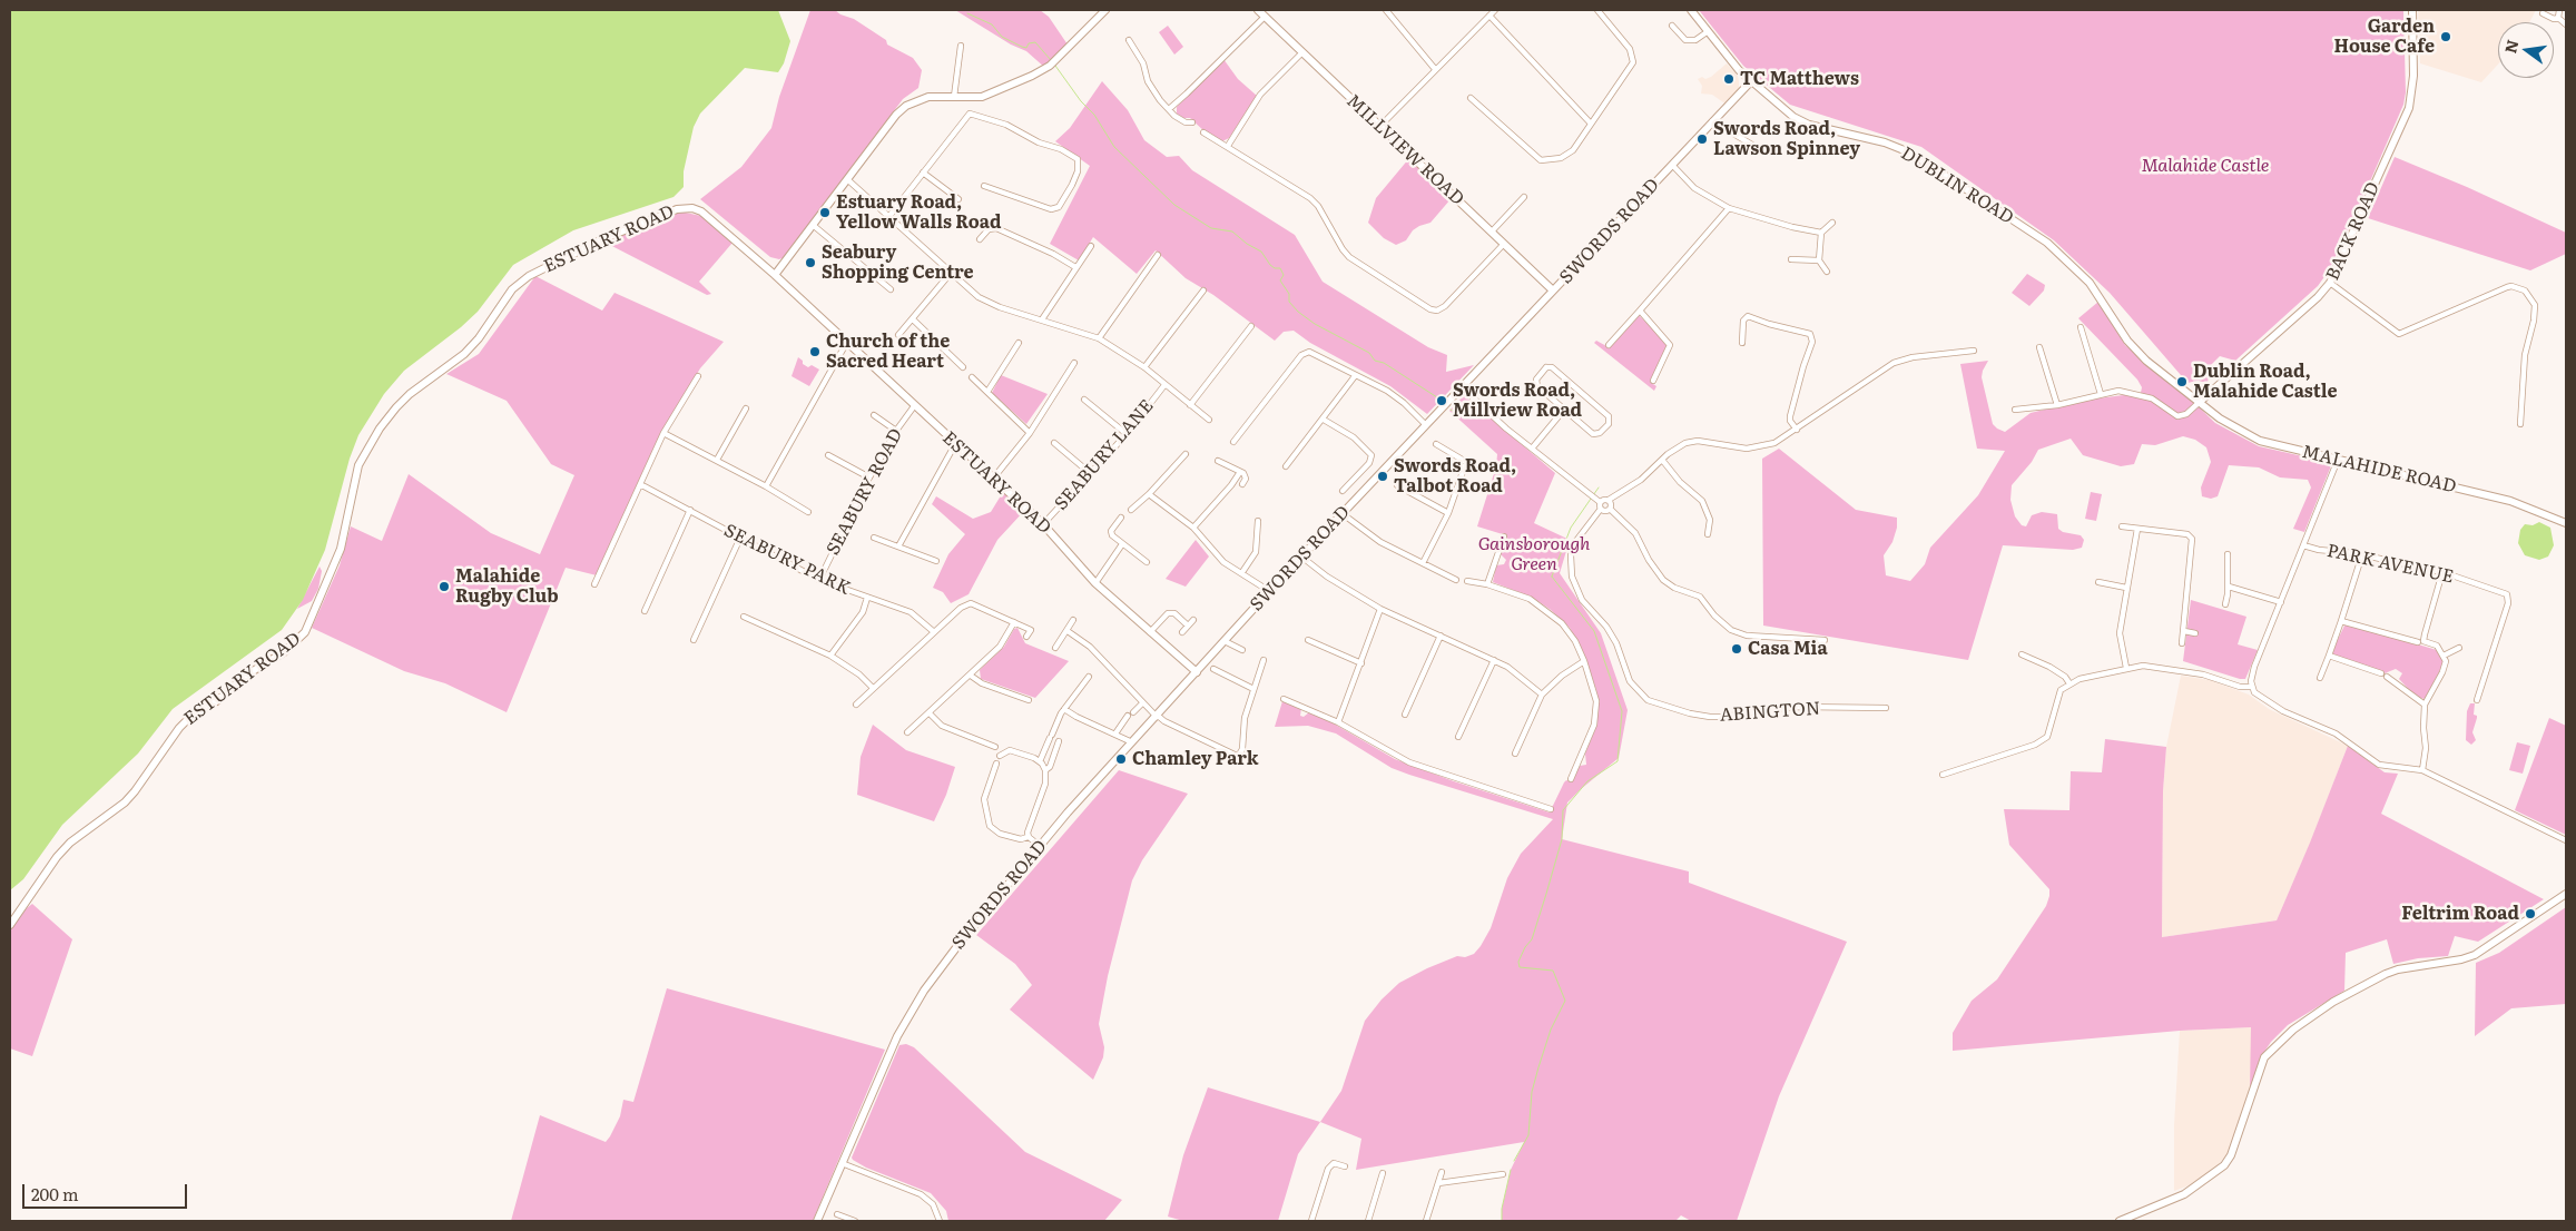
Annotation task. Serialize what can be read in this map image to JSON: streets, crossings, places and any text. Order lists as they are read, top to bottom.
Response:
{
  "streets": {
    "street": [
      "MILLVIEW ROAD",
      "DUBLIN ROAD",
      "SWORDS ROAD",
      "BACK ROAD",
      "ESTUARY ROAD",
      "SEABURY LANE",
      "MALAHIDE ROAD",
      "SEABURY ROAD",
      "SEABURY PARK",
      "PARK AVENUE",
      "ABINGTON"
    ]
  },
  "crossings": [
    ["MILLVIEW ROAD", "SWORDS ROAD"],
    ["DUBLIN ROAD", "SWORDS ROAD"],
    ["DUBLIN ROAD", "BACK ROAD"],
    ["DUBLIN ROAD", "MALAHIDE ROAD"],
    ["SWORDS ROAD", "ESTUARY ROAD"],
    ["BACK ROAD", "MALAHIDE ROAD"],
    ["ESTUARY ROAD", "SEABURY LANE"],
    ["ESTUARY ROAD", "SEABURY ROAD"],
    ["SEABURY ROAD", "SEABURY PARK"]
  ],
  "parks": ["Malahide Castle", "Gainsborough Green"],
  "places": [
    "Garden House Cafe",
    "TC Matthews",
    "Swords Road, Lawson Spinney",
    "Estuary Road, Yellow Walls Road",
    "Seabury Shopping Centre",
    "Church of the Sacred Heart",
    "Dublin Road, Malahide Castle",
    "Swords Road, Millview Road",
    "Swords Road, Talbot Road",
    "Malahide Rugby Club",
    "Casa Mia",
    "Chamley Park",
    "Feltrim Road"
  ],
  "scale_bar": "200 m",
  "north": "left"
}
